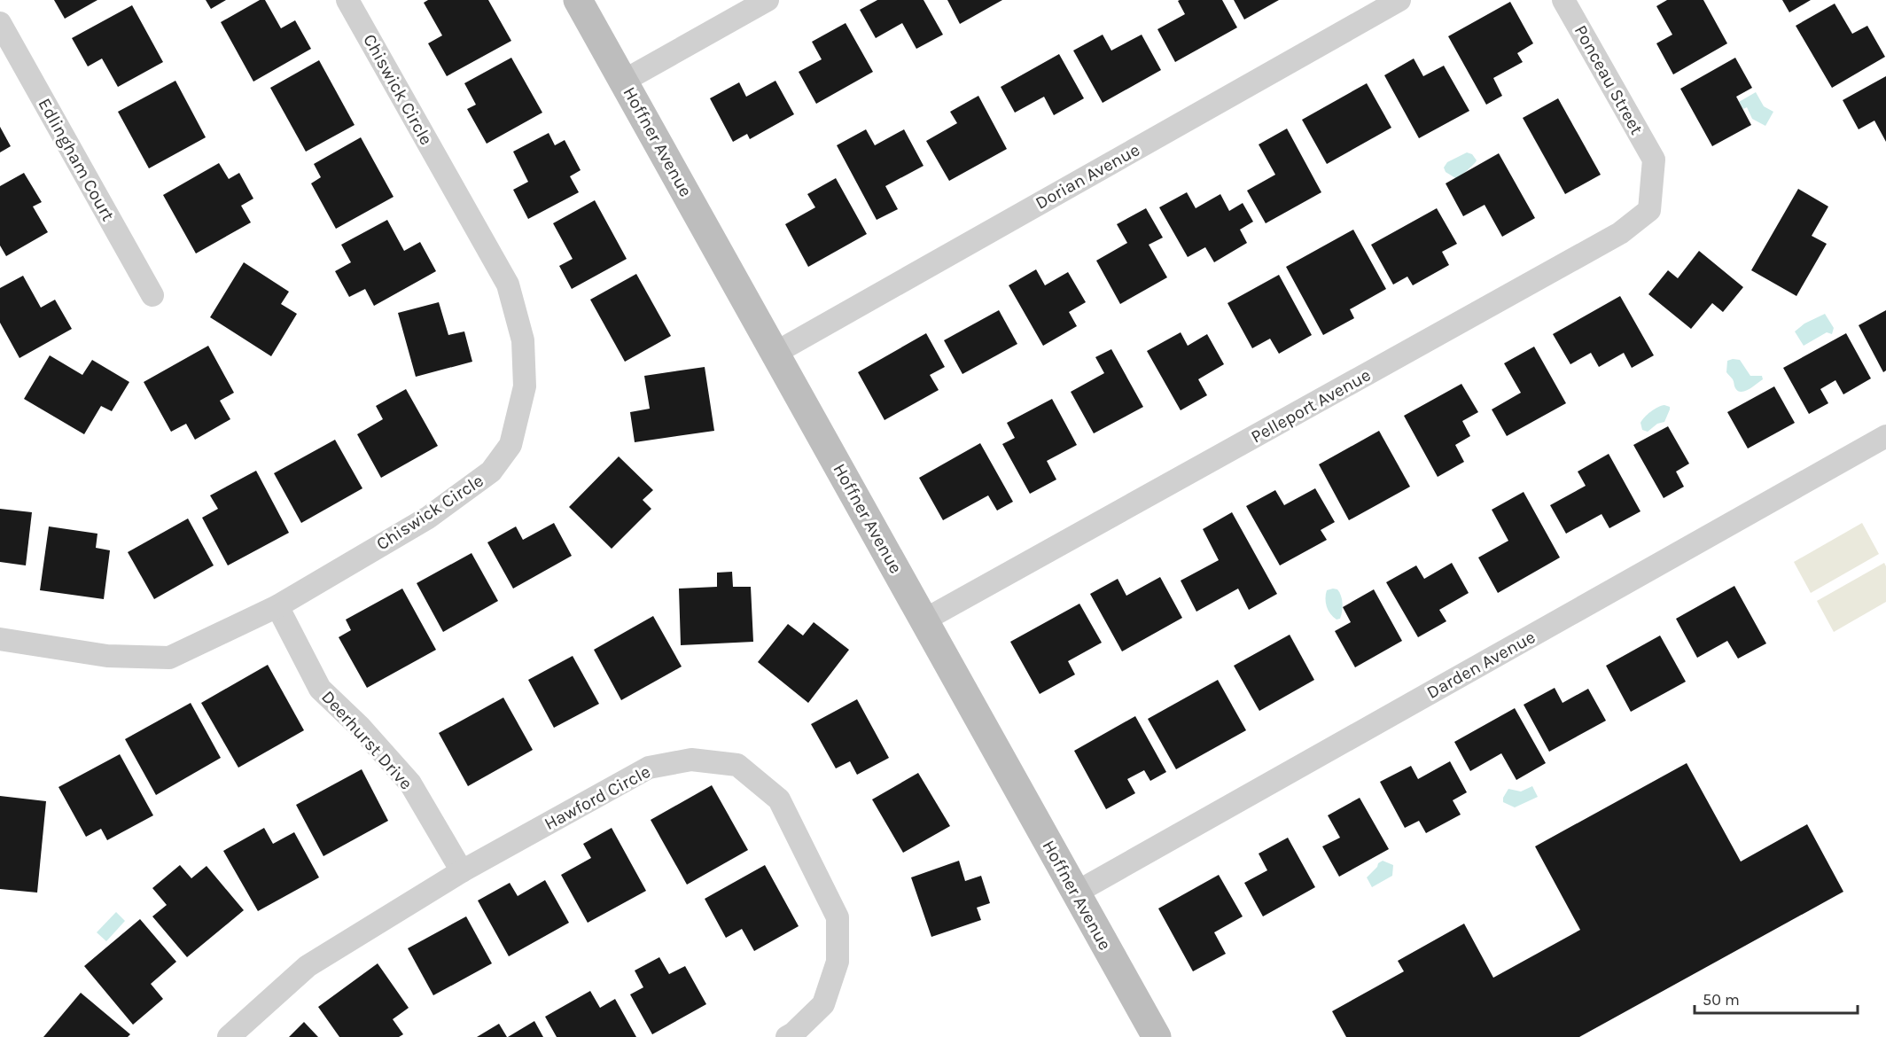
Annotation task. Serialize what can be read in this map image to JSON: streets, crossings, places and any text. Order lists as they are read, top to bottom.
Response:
{
  "streets": {
    "main road": ["Hoffner Avenue"],
    "street": [
      "Ponceau Street",
      "Chiswick Circle",
      "Edlingham Court",
      "Dorian Avenue",
      "Pelleport Avenue",
      "Darden Avenue",
      "Deerhurst Drive",
      "Hawford Circle"
    ]
  },
  "crossings": [
    ["Ponceau Street", "Pelleport Avenue"],
    ["Chiswick Circle", "Deerhurst Drive"],
    ["Hoffner Avenue", "Dorian Avenue"],
    ["Hoffner Avenue", "Pelleport Avenue"],
    ["Hoffner Avenue", "Darden Avenue"],
    ["Deerhurst Drive", "Hawford Circle"]
  ],
  "scale_bar": "50 m"
}
